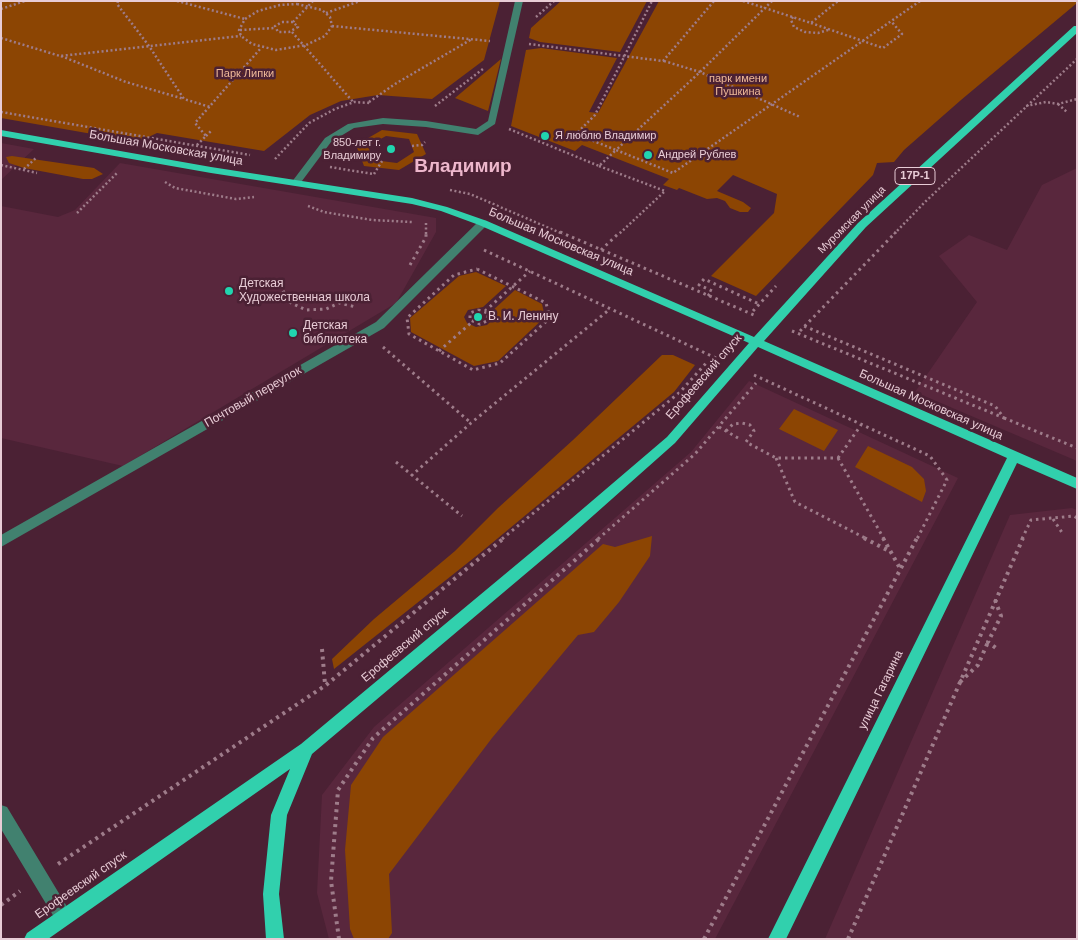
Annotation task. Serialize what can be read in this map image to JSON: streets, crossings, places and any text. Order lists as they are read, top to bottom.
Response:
{
  "streets": {
    "main road": [
      "Большая Московская улица",
      "17Р-1",
      "Муромская улица",
      "Ерофеевский спуск",
      "улица Гагарина"
    ],
    "street": ["Почтовый переулок"]
  },
  "crossings": [
    ["Большая Московская улица", "Почтовый переулок"],
    ["Большая Московская улица", "улица Гагарина"],
    ["Муромская улица", "Ерофеевский спуск"]
  ],
  "districts": ["Владимир"],
  "parks": ["Парк Липки", "парк имени Пушкина"],
  "places": [
    "Я люблю Владимир",
    "850-лет г. Владимиру",
    "Андрей Рублев",
    "Детская Художественная школа",
    "В. И. Ленину",
    "Детская библиотека"
  ]
}
